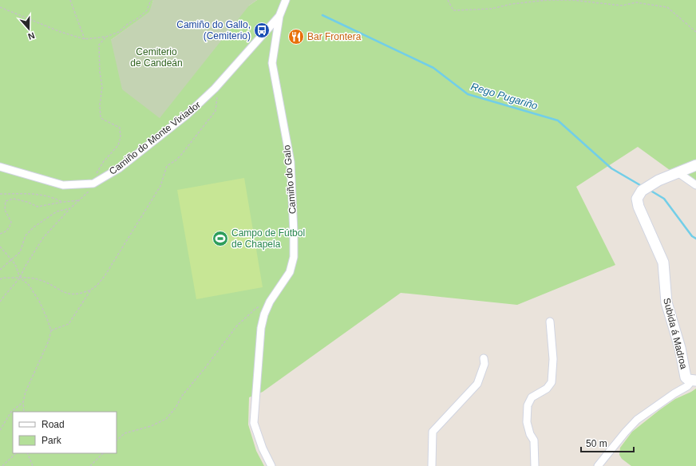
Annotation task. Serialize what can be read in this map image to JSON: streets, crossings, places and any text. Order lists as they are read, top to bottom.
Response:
{
  "streets": {
    "street": ["Camiño do Monte Vixiador", "Camiño do Galo", "Subida á Madroa"]
  },
  "crossings": [
    ["Camiño do Monte Vixiador", "Camiño do Galo"]
  ],
  "water": ["Rego Pugariño"],
  "parks": ["Cemiterio de Candeán"],
  "places": {
    "bus stop": ["Camiño do Gallo, (Cemiterio)"],
    "restaurant": ["Bar Frontera"],
    "sports": ["Campo de Fútbol de Chapela"]
  },
  "legend": ["Road", "Park"],
  "scale_bar": "50 m",
  "north": "bottom"
}
